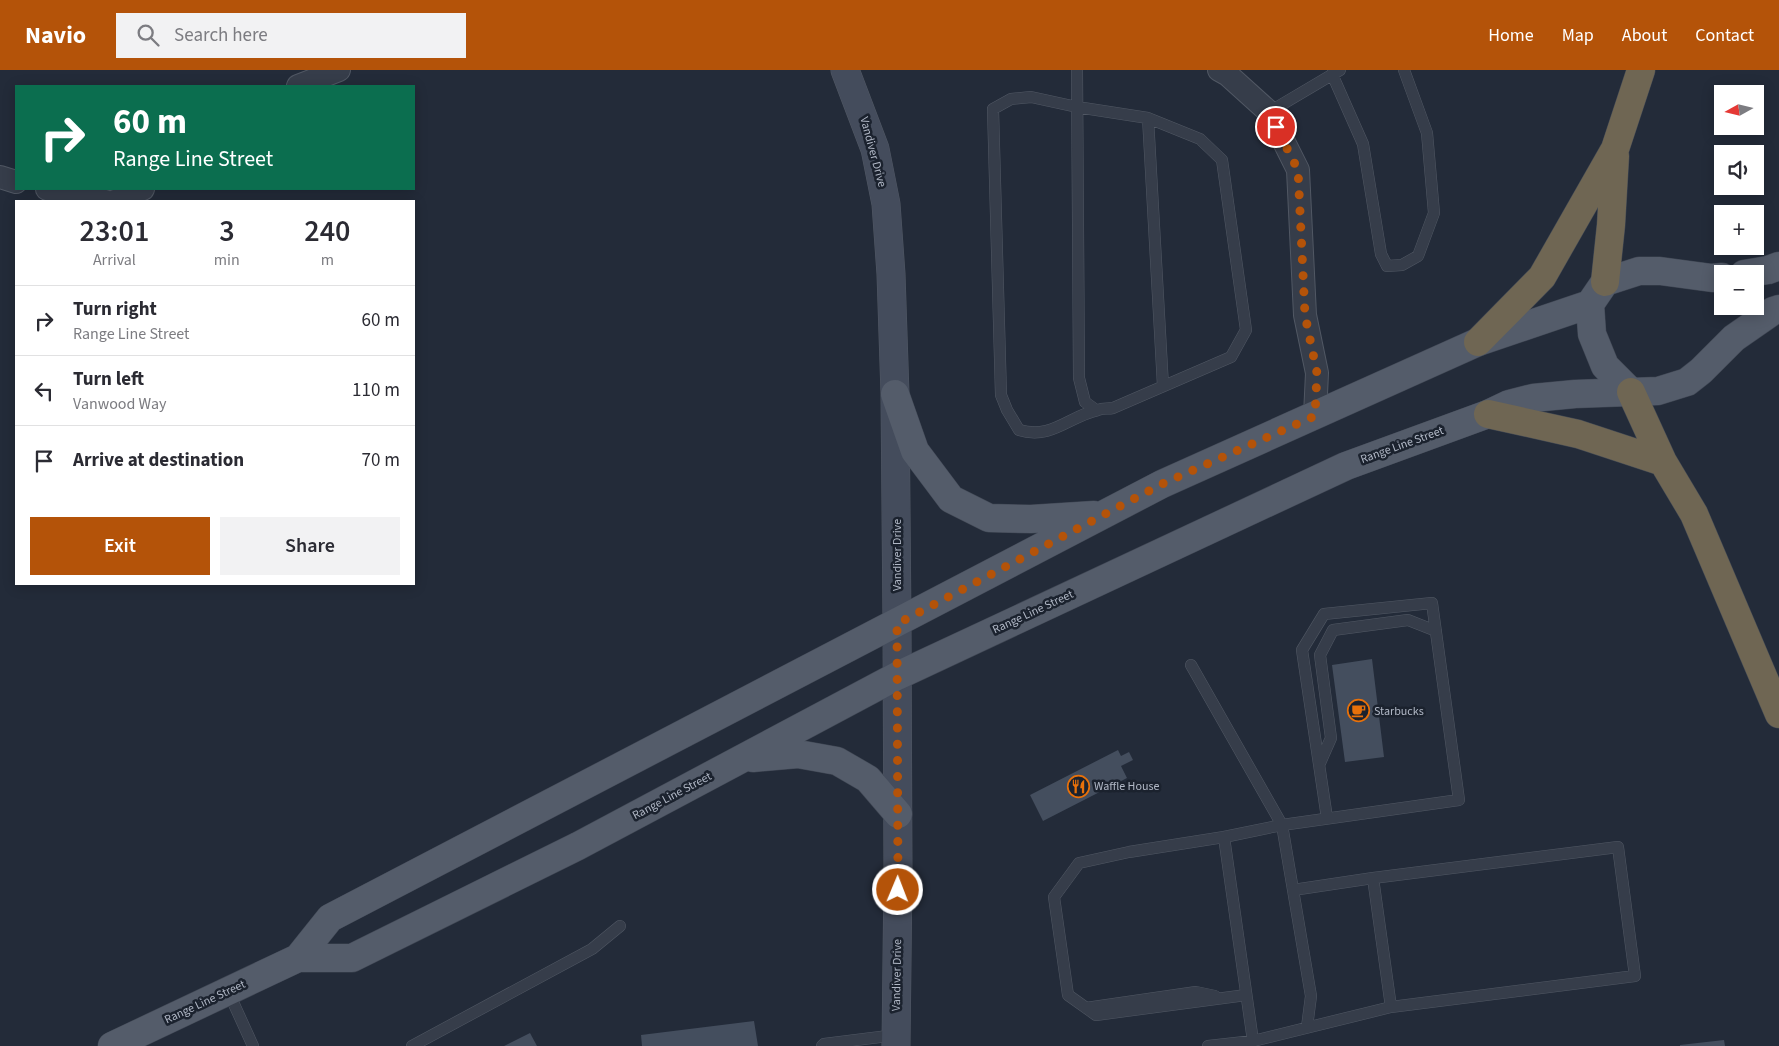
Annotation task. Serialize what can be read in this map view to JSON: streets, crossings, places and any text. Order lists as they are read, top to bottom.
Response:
{
  "streets": {
    "main road": ["Vandiver Drive", "Range Line Street"]
  },
  "crossings": [
    ["Vandiver Drive", "Range Line Street"]
  ],
  "places": {
    "cafe": ["Starbucks"],
    "restaurant": ["Waffle House"]
  },
  "north": "left",
  "page": {
    "header": "Navio",
    "search": "Search here",
    "nav": [
      "Home",
      "Map",
      "About",
      "Contact"
    ],
    "map_buttons": ["+", "−"],
    "turn": ["60 m", "Range Line Street"],
    "eta": [
      "23:01",
      "Arrival",
      "3",
      "min",
      "240",
      "m"
    ],
    "list": [
      {
        "name": "Turn right",
        "note": "Range Line Street",
        "value": "60 m"
      },
      {
        "name": "Turn left",
        "note": "Vanwood Way",
        "value": "110 m"
      },
      {
        "name": "Arrive at destination",
        "value": "70 m"
      }
    ],
    "buttons": ["Exit", "Share"]
  }
}
